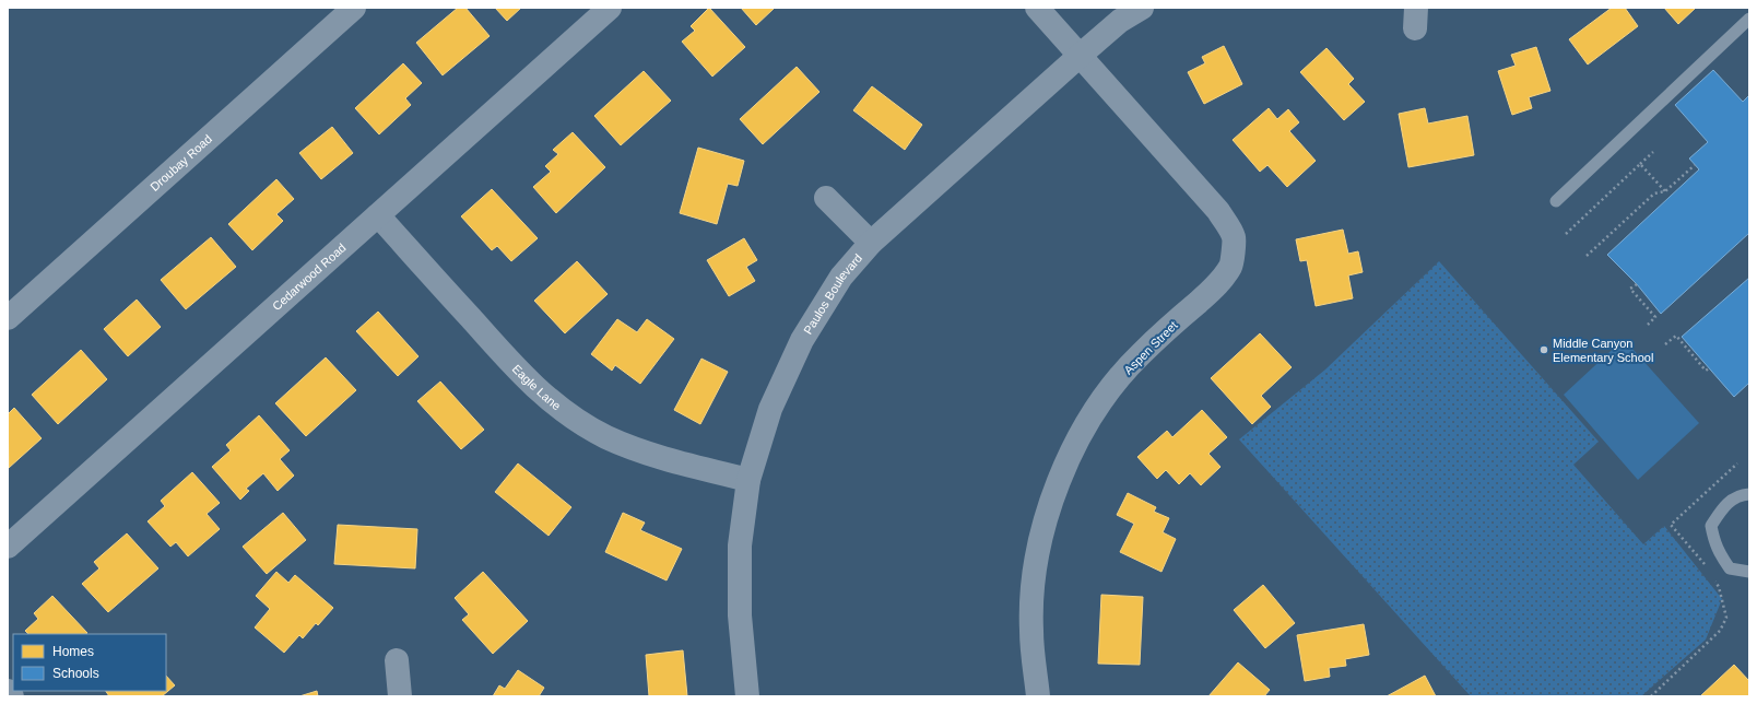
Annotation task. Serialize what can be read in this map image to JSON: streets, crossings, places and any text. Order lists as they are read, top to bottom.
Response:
{
  "streets": {
    "street": [
      "Droubay Road",
      "Cedarwood Road",
      "Paulos Boulevard",
      "Aspen Street",
      "Eagle Lane"
    ]
  },
  "crossings": [
    ["Cedarwood Road", "Eagle Lane"],
    ["Paulos Boulevard", "Aspen Street"],
    ["Paulos Boulevard", "Eagle Lane"]
  ],
  "places": ["Middle Canyon Elementary School"],
  "legend": ["Homes", "Schools"]
}
